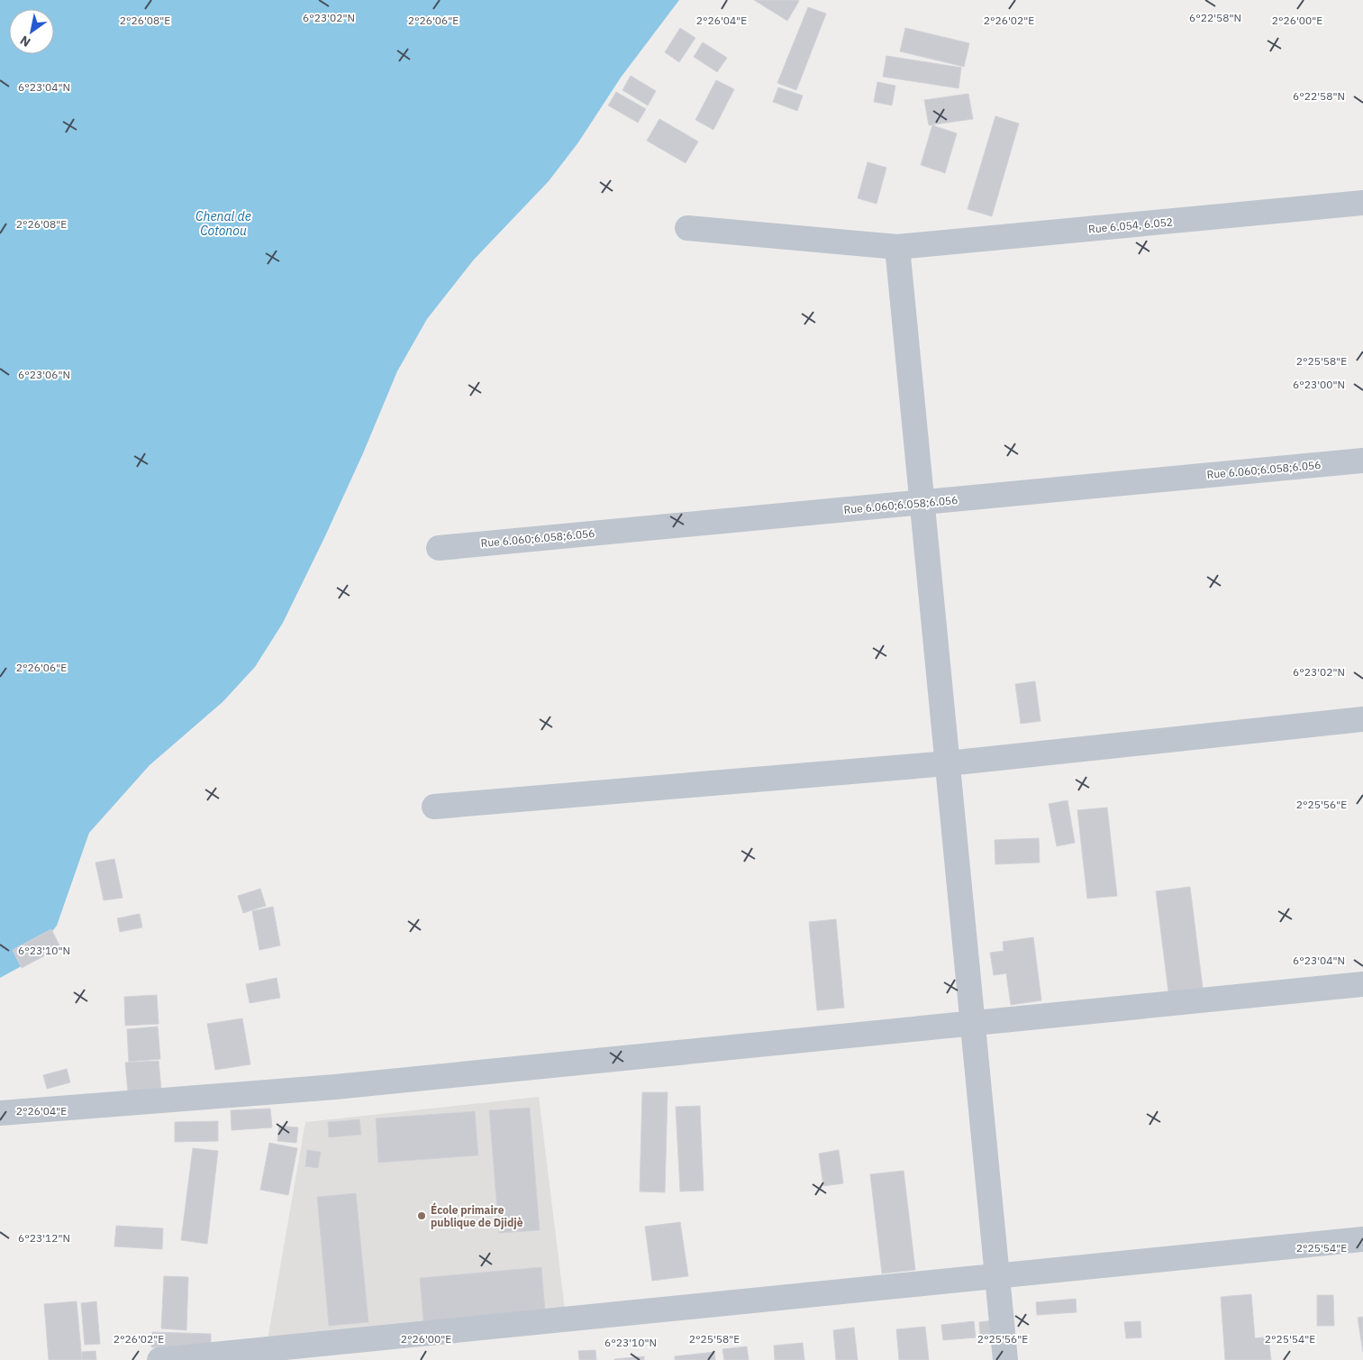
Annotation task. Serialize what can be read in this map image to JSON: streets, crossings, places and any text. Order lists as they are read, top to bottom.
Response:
{
  "streets": {
    "street": ["Rue 6.054, 6.052", "Rue 6.060;6.058;6.056"]
  },
  "water": ["Chenal de Cotonou"],
  "places": ["École primaire publique de Djidjè"],
  "north": "bottom left",
  "coordinates": [
    "6°23'02\"N",
    "6°22'58\"N",
    "2°26'08\"E",
    "2°26'06\"E",
    "2°26'04\"E",
    "2°26'02\"E",
    "2°26'00\"E",
    "6°23'04\"N",
    "2°25'58\"E",
    "6°23'06\"N",
    "6°23'00\"N",
    "2°25'56\"E",
    "6°23'10\"N",
    "6°23'12\"N",
    "2°25'54\"E"
  ]
}
